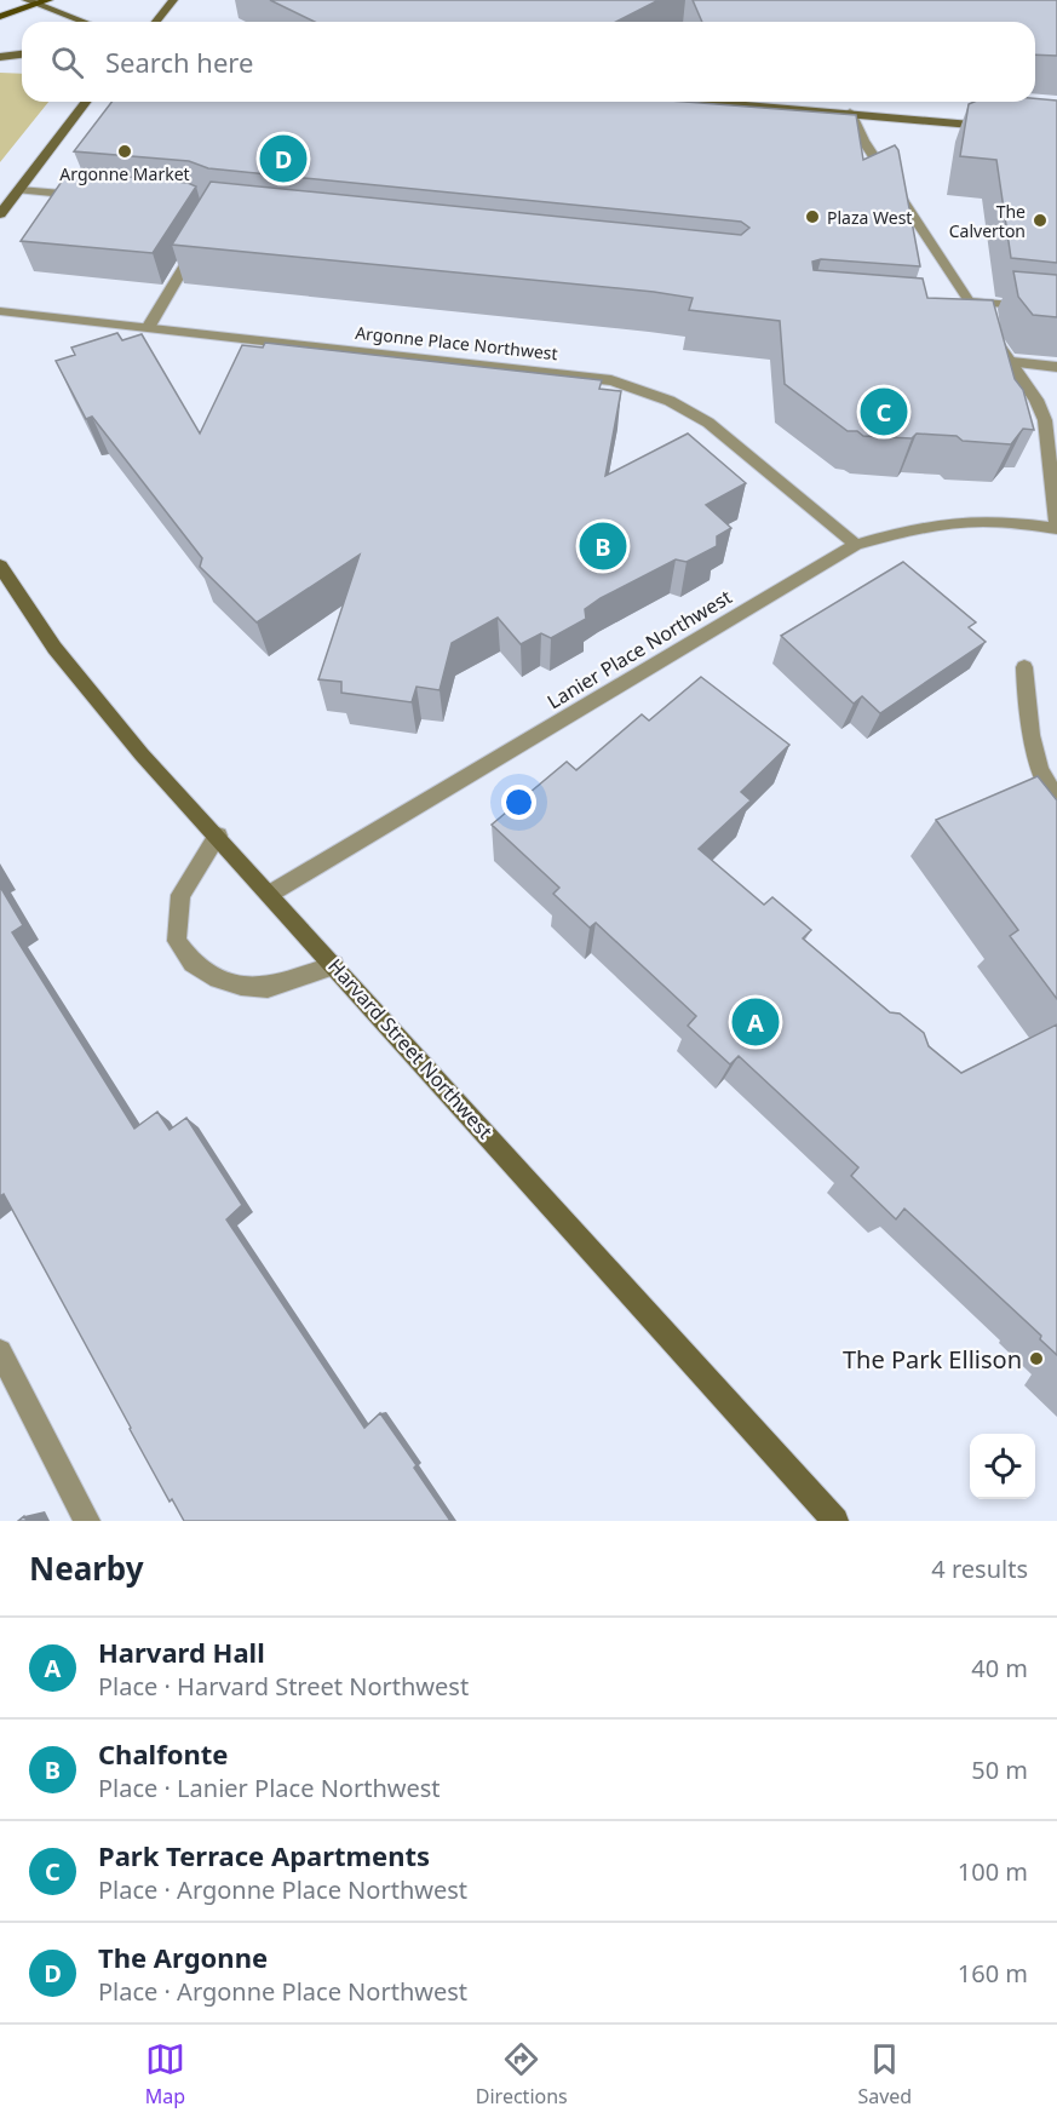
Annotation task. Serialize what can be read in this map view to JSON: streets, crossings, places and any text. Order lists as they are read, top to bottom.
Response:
{
  "streets": {
    "street": ["Argonne Place Northwest", "Lanier Place Northwest", "Harvard Street Northwest"]
  },
  "crossings": [
    ["Argonne Place Northwest", "Lanier Place Northwest"],
    ["Lanier Place Northwest", "Harvard Street Northwest"]
  ],
  "places": [
    "Argonne Market",
    "Plaza West",
    "The Calverton",
    "The Park Ellison"
  ],
  "page": {
    "search": "Search here",
    "pins": [
      "D",
      "C",
      "B",
      "A"
    ],
    "heading": ["Nearby", "4 results"],
    "list": [
      {
        "mark": "A",
        "name": "Harvard Hall",
        "note": "Place · Harvard Street Northwest",
        "value": "40 m"
      },
      {
        "mark": "B",
        "name": "Chalfonte",
        "note": "Place · Lanier Place Northwest",
        "value": "50 m"
      },
      {
        "mark": "C",
        "name": "Park Terrace Apartments",
        "note": "Place · Argonne Place Northwest",
        "value": "100 m"
      },
      {
        "mark": "D",
        "name": "The Argonne",
        "note": "Place · Argonne Place Northwest",
        "value": "160 m"
      }
    ],
    "nav": ["Map", "Directions", "Saved"]
  }
}
